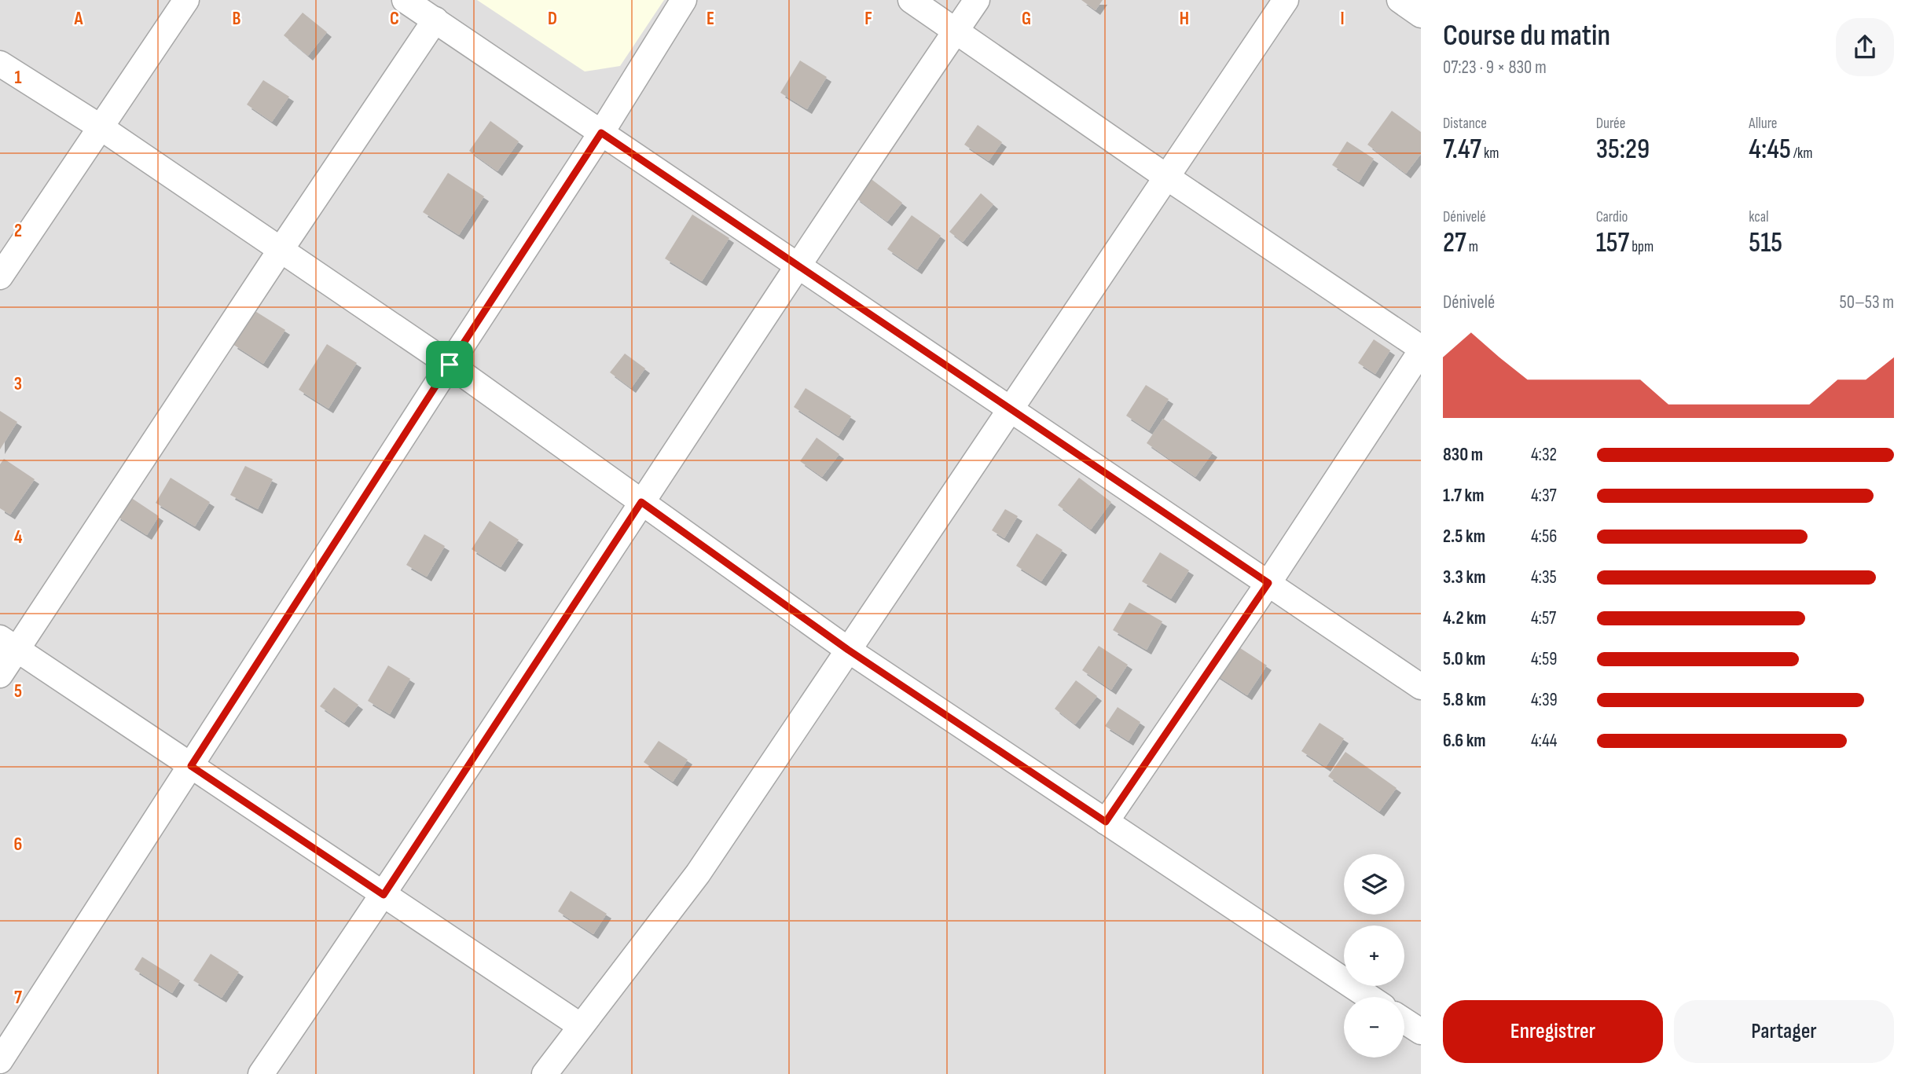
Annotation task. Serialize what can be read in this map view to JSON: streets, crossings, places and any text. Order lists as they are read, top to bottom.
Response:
{
  "page": {
    "heading": ["Course du matin", "07:23 · 9 × 830 m"],
    "stats": [
      ["Distance", "7.47 km"],
      ["Durée", "35:29"],
      ["Allure", "4:45 /km"],
      ["Dénivelé", "27 m"],
      ["Cardio", "157 bpm"],
      ["kcal", "515"]
    ],
    "chart": ["Dénivelé", "50–53 m"],
    "list": [
      {
        "name": "830 m",
        "note": "4:32"
      },
      {
        "name": "1.7 km",
        "note": "4:37"
      },
      {
        "name": "2.5 km",
        "note": "4:56"
      },
      {
        "name": "3.3 km",
        "note": "4:35"
      },
      {
        "name": "4.2 km",
        "note": "4:57"
      },
      {
        "name": "5.0 km",
        "note": "4:59"
      },
      {
        "name": "5.8 km",
        "note": "4:39"
      },
      {
        "name": "6.6 km",
        "note": "4:44"
      }
    ],
    "map_buttons": ["+", "−"],
    "buttons": ["Enregistrer", "Partager"]
  },
  "grid": {
    "columns": [
      "A",
      "B",
      "C",
      "D",
      "E",
      "F",
      "G",
      "H",
      "I"
    ],
    "rows": [
      "1",
      "2",
      "3",
      "4",
      "5",
      "6",
      "7"
    ]
  }
}
